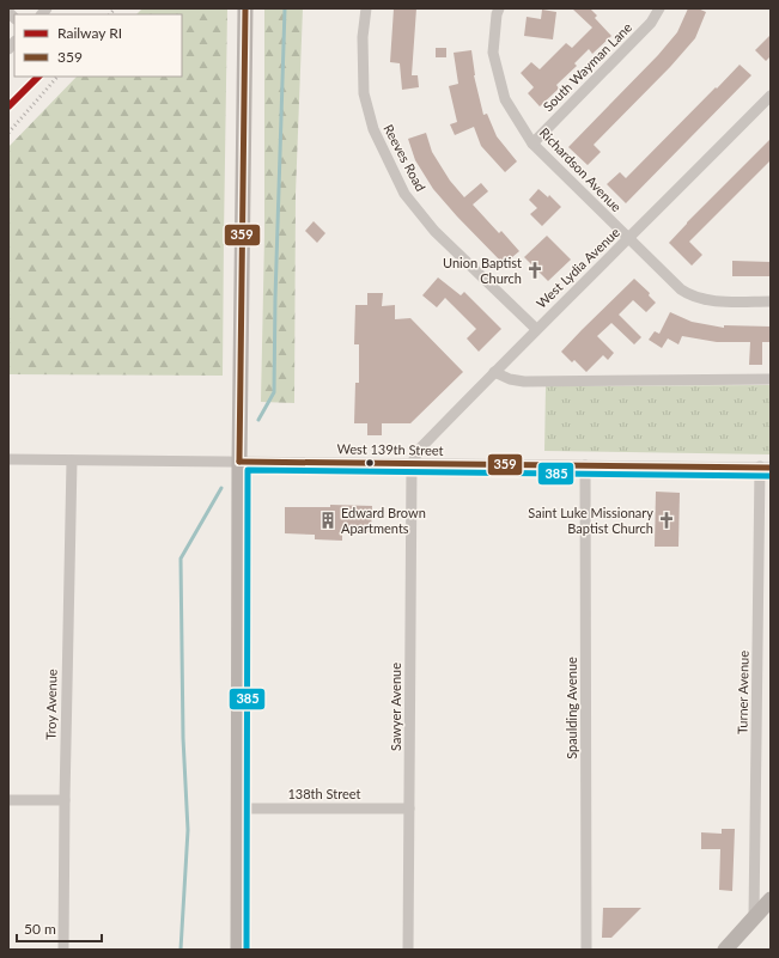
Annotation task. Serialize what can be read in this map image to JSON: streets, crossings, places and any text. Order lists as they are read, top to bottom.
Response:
{
  "streets": {
    "street": [
      "South Wayman Lane",
      "Reeves Road",
      "Richardson Avenue",
      "West Lydia Avenue",
      "West 139th Street",
      "Turner Avenue",
      "Troy Avenue",
      "Sawyer Avenue",
      "Spaulding Avenue",
      "138th Street"
    ]
  },
  "crossings": [
    ["South Wayman Lane", "Richardson Avenue"],
    ["Reeves Road", "West Lydia Avenue"],
    ["Richardson Avenue", "West Lydia Avenue"],
    ["West Lydia Avenue", "West 139th Street"],
    ["West Lydia Avenue", "Sawyer Avenue"],
    ["West 139th Street", "Turner Avenue"],
    ["West 139th Street", "Troy Avenue"],
    ["West 139th Street", "Sawyer Avenue"],
    ["West 139th Street", "Spaulding Avenue"],
    ["Sawyer Avenue", "138th Street"]
  ],
  "places": {
    "church": ["Union Baptist Church", "Saint Luke Missionary Baptist Church"],
    "building": ["Edward Brown Apartments"]
  },
  "lines": ["transit line 359", "rail line RI", "transit line 385"],
  "legend": ["Railway RI", "359"],
  "scale_bar": "50 m"
}
